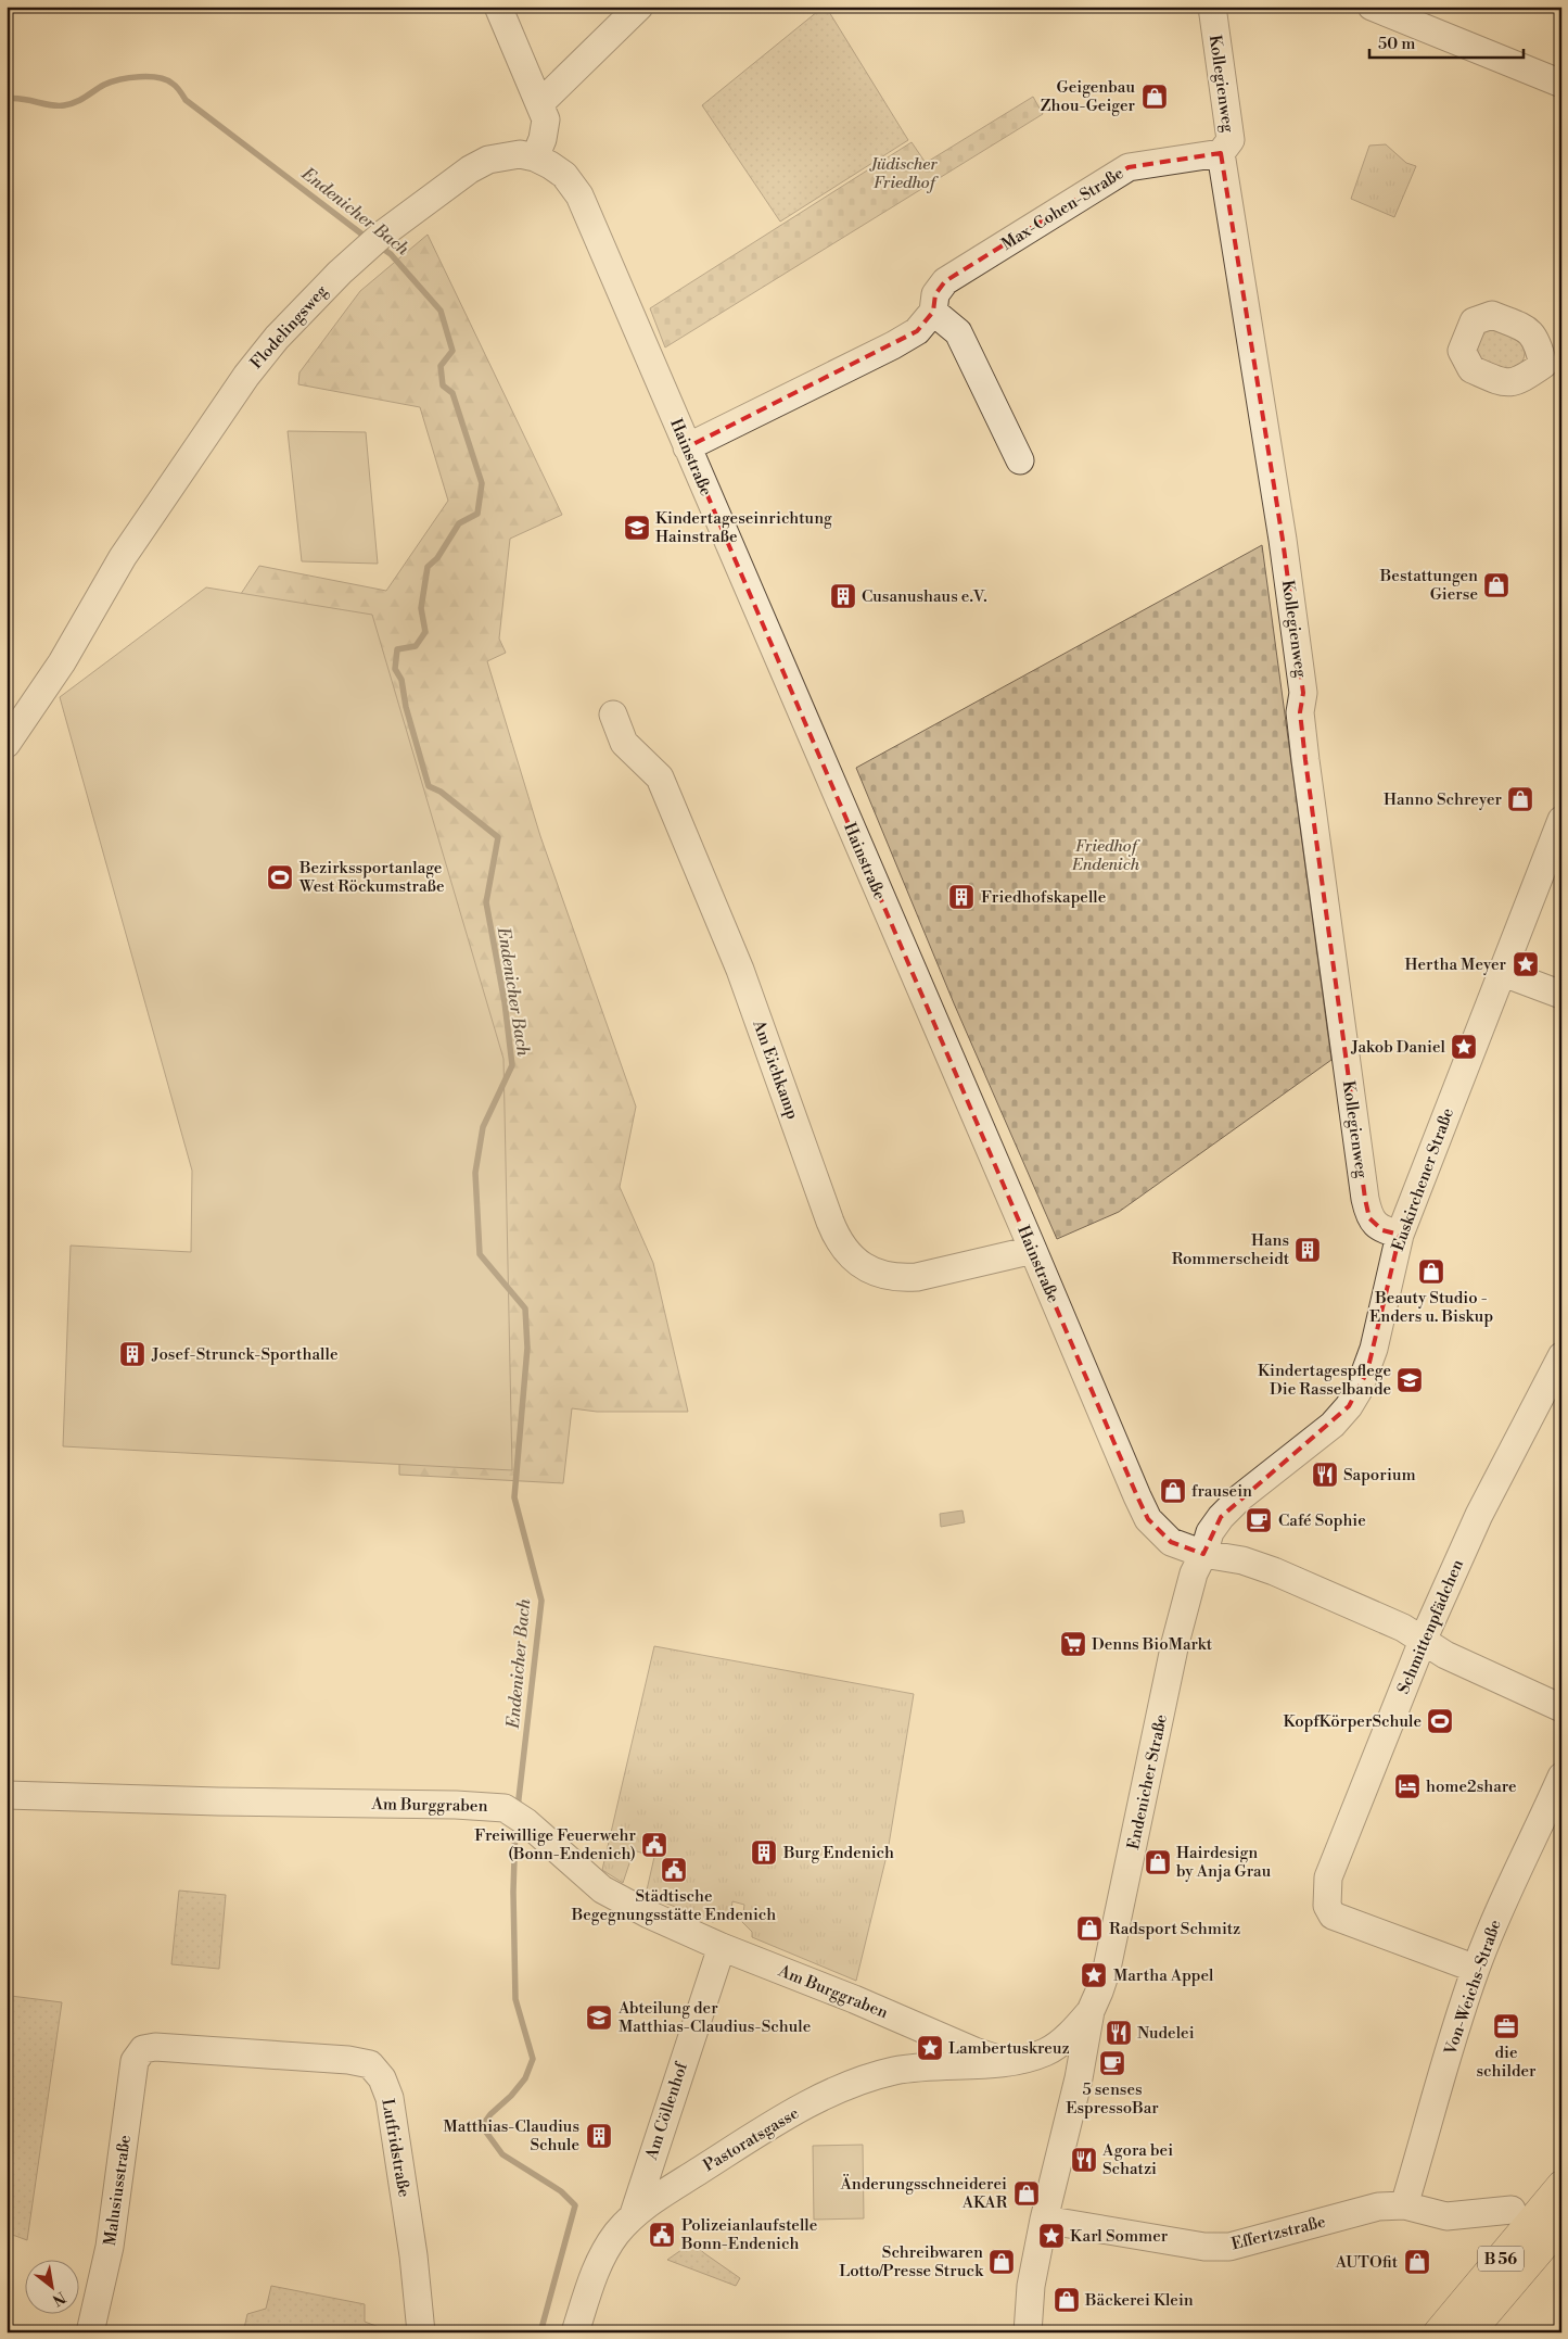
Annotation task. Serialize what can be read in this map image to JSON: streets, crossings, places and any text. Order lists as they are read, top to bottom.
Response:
{
  "streets": {
    "main road": ["B 56"],
    "street": [
      "Kollegienweg",
      "Max-Cohen-Straße",
      "Flodelingsweg",
      "Hainstraße",
      "Am Eichkamp",
      "Euskirchener Straße",
      "Schmittenpfädchen",
      "Endenicher Straße",
      "Am Burggraben",
      "Von-Weichs-Straße",
      "Am Cöllenhof",
      "Pastoratsgasse",
      "Lutfridstraße",
      "Malusiusstraße",
      "Effertzstraße"
    ]
  },
  "crossings": [
    ["Kollegienweg", "Max-Cohen-Straße"],
    ["Kollegienweg", "Euskirchener Straße"],
    ["Max-Cohen-Straße", "Hainstraße"],
    ["Flodelingsweg", "Hainstraße"],
    ["Hainstraße", "Am Eichkamp"],
    ["Hainstraße", "Euskirchener Straße"],
    ["Hainstraße", "Schmittenpfädchen"],
    ["Hainstraße", "Endenicher Straße"],
    ["Euskirchener Straße", "Endenicher Straße"],
    ["Schmittenpfädchen", "Von-Weichs-Straße"],
    ["Endenicher Straße", "Effertzstraße"],
    ["Am Burggraben", "Am Cöllenhof"],
    ["Am Burggraben", "Pastoratsgasse"],
    ["Von-Weichs-Straße", "Effertzstraße"],
    ["Am Cöllenhof", "Pastoratsgasse"],
    ["Lutfridstraße", "Malusiusstraße"]
  ],
  "water": ["Endenicher Bach"],
  "parks": ["Jüdischer Friedhof", "Friedhof Endenich"],
  "places": {
    "shop": [
      "Geigenbau Zhou-Geiger",
      "Bestattungen Gierse",
      "Hanno Schreyer",
      "Beauty Studio - Enders u. Biskup",
      "frausein",
      "Hairdesign by Anja Grau",
      "Radsport Schmitz",
      "Änderungsschneiderei AKAR",
      "Schreibwaren Lotto/Presse Struck",
      "AUTOfit",
      "Bäckerei Klein"
    ],
    "school or university": ["Kindertageseinrichtung Hainstraße", "Kindertagespflege Die Rasselbande", "Abteilung der Matthias-Claudius-Schule"],
    "building": [
      "Cusanushaus e.V.",
      "Friedhofskapelle",
      "Hans Rommerscheidt",
      "Josef-Strunck-Sporthalle",
      "Burg Endenich",
      "Matthias-Claudius Schule"
    ],
    "sports": ["Bezirkssportanlage West Röckumstraße", "KopfKörperSchule"],
    "place": [
      "Hertha Meyer",
      "Jakob Daniel",
      "Martha Appel",
      "Lambertuskreuz",
      "Karl Sommer"
    ],
    "restaurant": ["Saporium", "Nudelei", "Agora bei Schatzi"],
    "cafe": ["Café Sophie", "5 senses EspressoBar"],
    "supermarket": ["Denns BioMarkt"],
    "hotel": ["home2share"],
    "public building": ["Freiwillige Feuerwehr (Bonn-Endenich)", "Städtische Begegnungsstätte Endenich", "Polizeianlaufstelle Bonn-Endenich"],
    "office": ["die schilder"]
  },
  "scale_bar": "50 m",
  "north": "bottom right"
}
